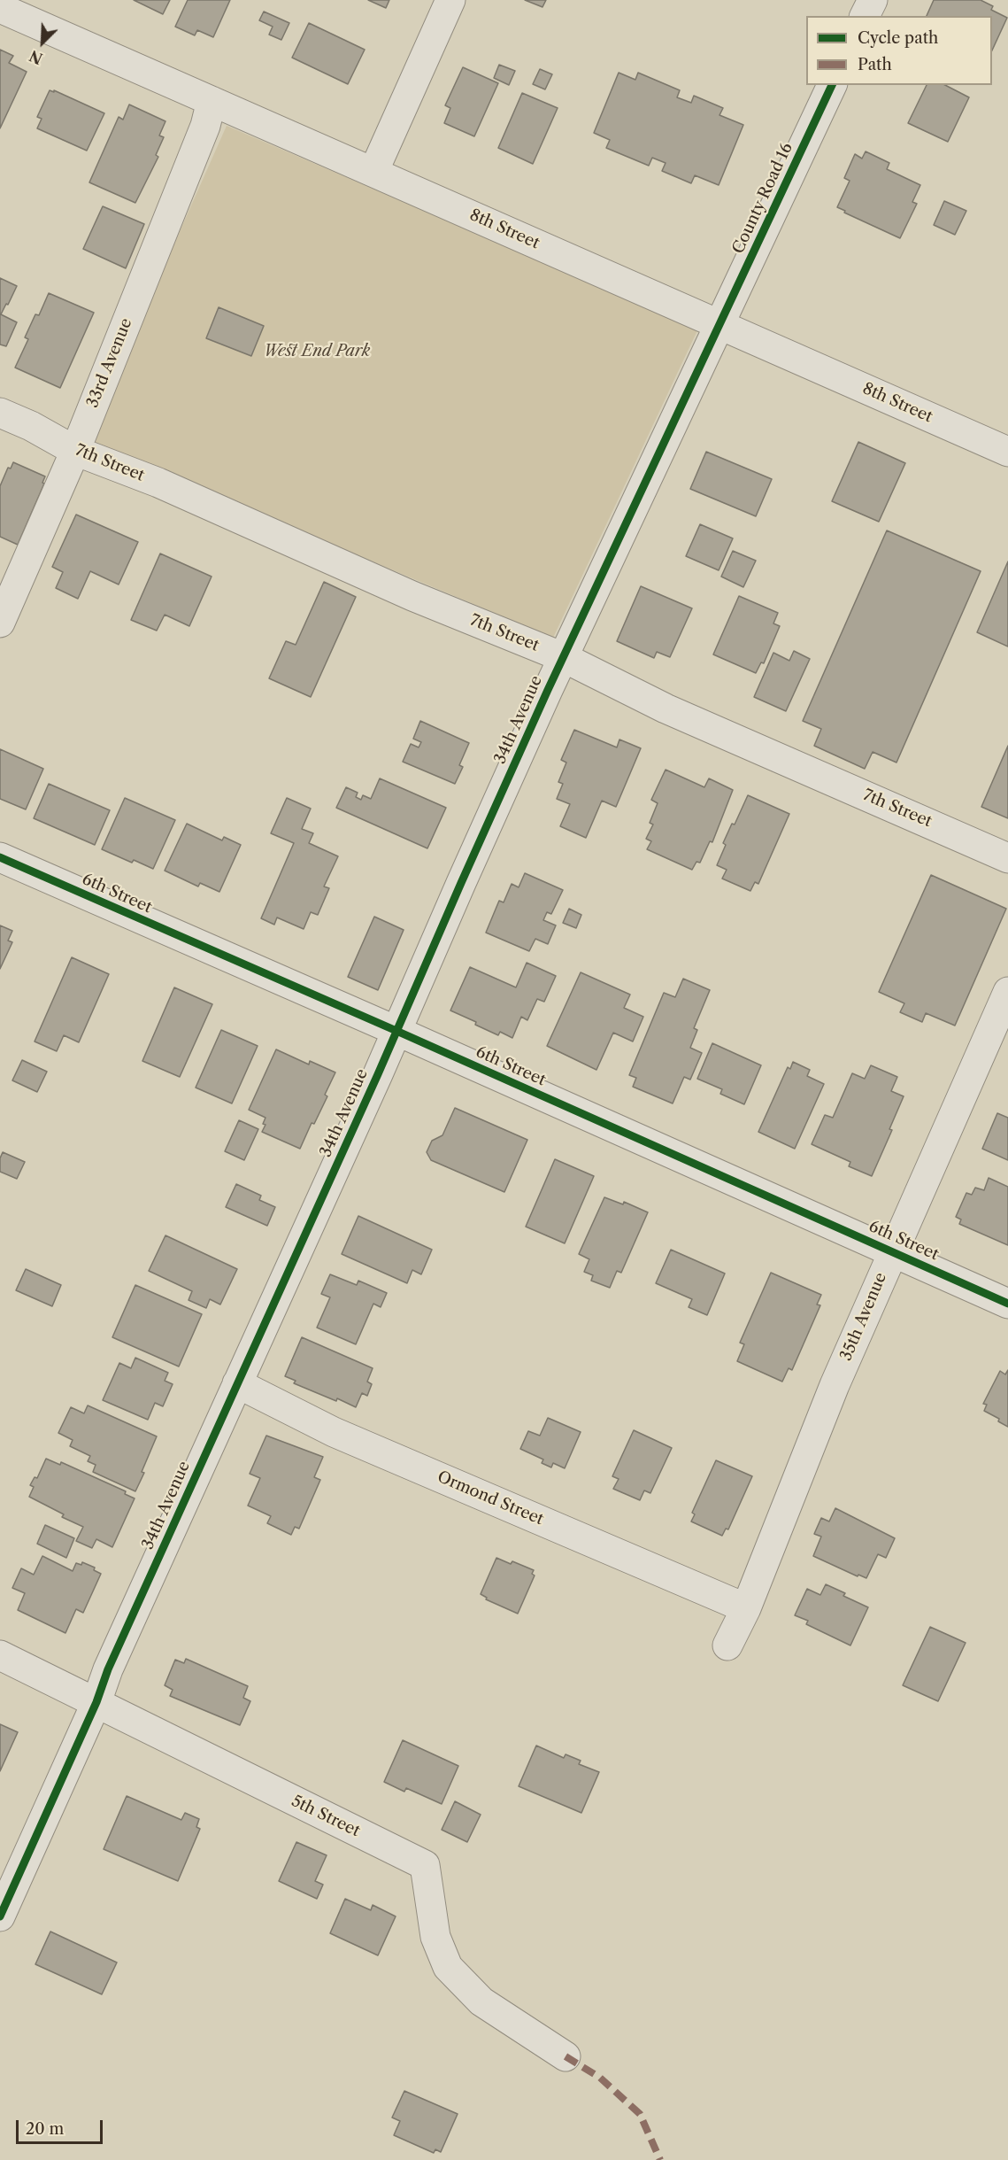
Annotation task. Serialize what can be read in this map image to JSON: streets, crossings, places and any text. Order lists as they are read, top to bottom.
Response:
{
  "streets": {
    "street": [
      "County Road 16",
      "8th Street",
      "33rd Avenue",
      "7th Street",
      "34th Avenue",
      "6th Street",
      "35th Avenue",
      "Ormond Street",
      "5th Street"
    ]
  },
  "crossings": [
    ["County Road 16", "8th Street"],
    ["County Road 16", "34th Avenue"],
    ["8th Street", "33rd Avenue"],
    ["8th Street", "34th Avenue"],
    ["33rd Avenue", "7th Street"],
    ["7th Street", "34th Avenue"],
    ["34th Avenue", "6th Street"],
    ["34th Avenue", "Ormond Street"],
    ["34th Avenue", "5th Street"],
    ["6th Street", "35th Avenue"],
    ["35th Avenue", "Ormond Street"]
  ],
  "parks": ["West End Park"],
  "legend": ["Cycle path", "Path"],
  "scale_bar": "20 m",
  "north": "bottom left"
}
